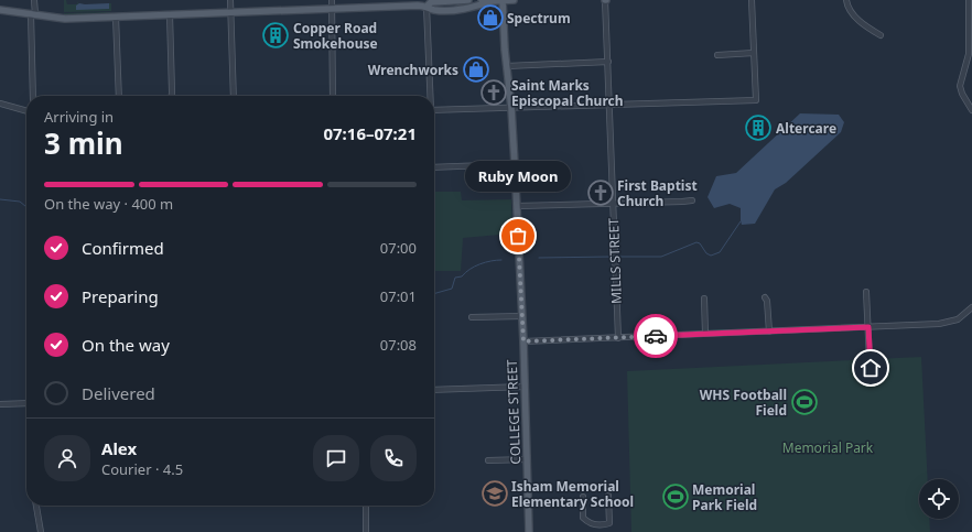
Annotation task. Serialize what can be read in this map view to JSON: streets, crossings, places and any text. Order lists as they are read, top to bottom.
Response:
{
  "streets": {
    "main road": ["COLLEGE STREET"],
    "street": ["MILLS STREET"]
  },
  "parks": ["Memorial Park"],
  "places": {
    "shop": ["Spectrum", "Wrenchworks"],
    "building": ["Copper Road Smokehouse", "Altercare"],
    "church": ["Saint Marks Episcopal Church", "First Baptist Church"],
    "other": ["Ruby Moon"],
    "sports": ["WHS Football Field", "Memorial Park Field"],
    "school or university": ["Isham Memorial Elementary School"]
  },
  "page": {
    "heading": ["3 min", "Arriving in", "07:16–07:21"],
    "panel": ["Alex", "Courier · 4.5"],
    "bubble": "Ruby Moon",
    "bar": "On the way · 400 m",
    "list": [
      ["Confirmed", "07:00"],
      ["Preparing", "07:01"],
      ["On the way", "07:08"],
      "Delivered"
    ]
  }
}
